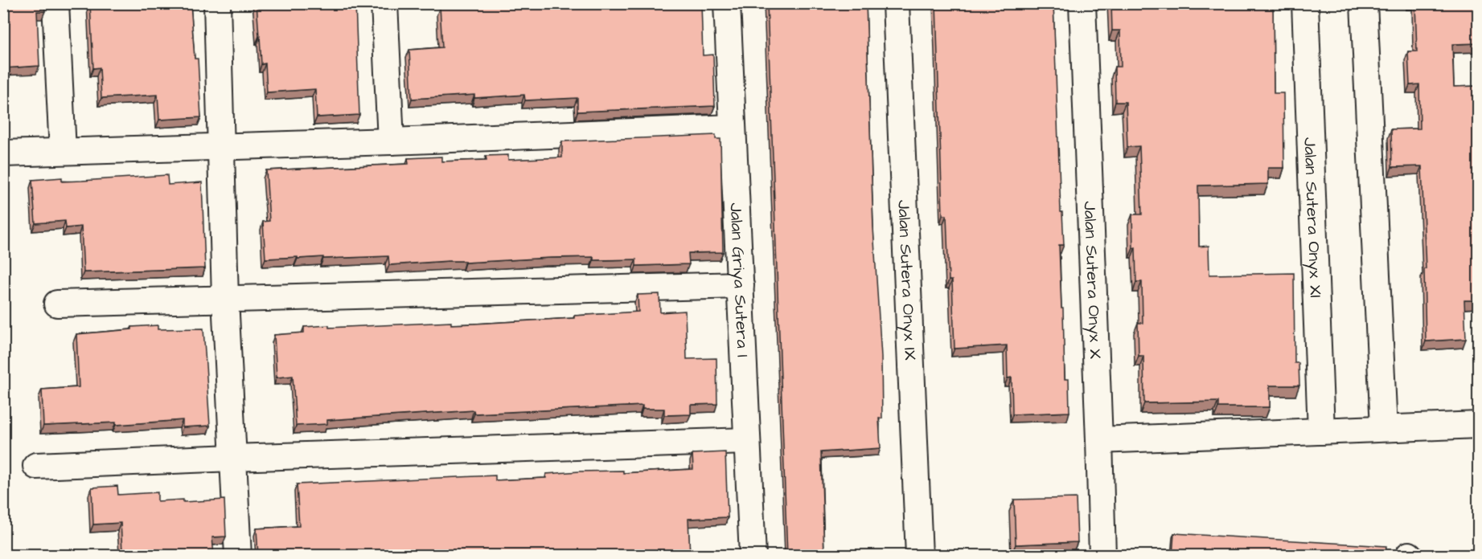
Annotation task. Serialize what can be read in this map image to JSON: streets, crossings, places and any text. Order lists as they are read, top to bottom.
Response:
{
  "streets": {
    "street": [
      "Jalan Sutera Onyx XI",
      "Jalan Griya Sutera I",
      "Jalan Sutera Onyx IX",
      "Jalan Sutera Onyx X"
    ]
  }
}
